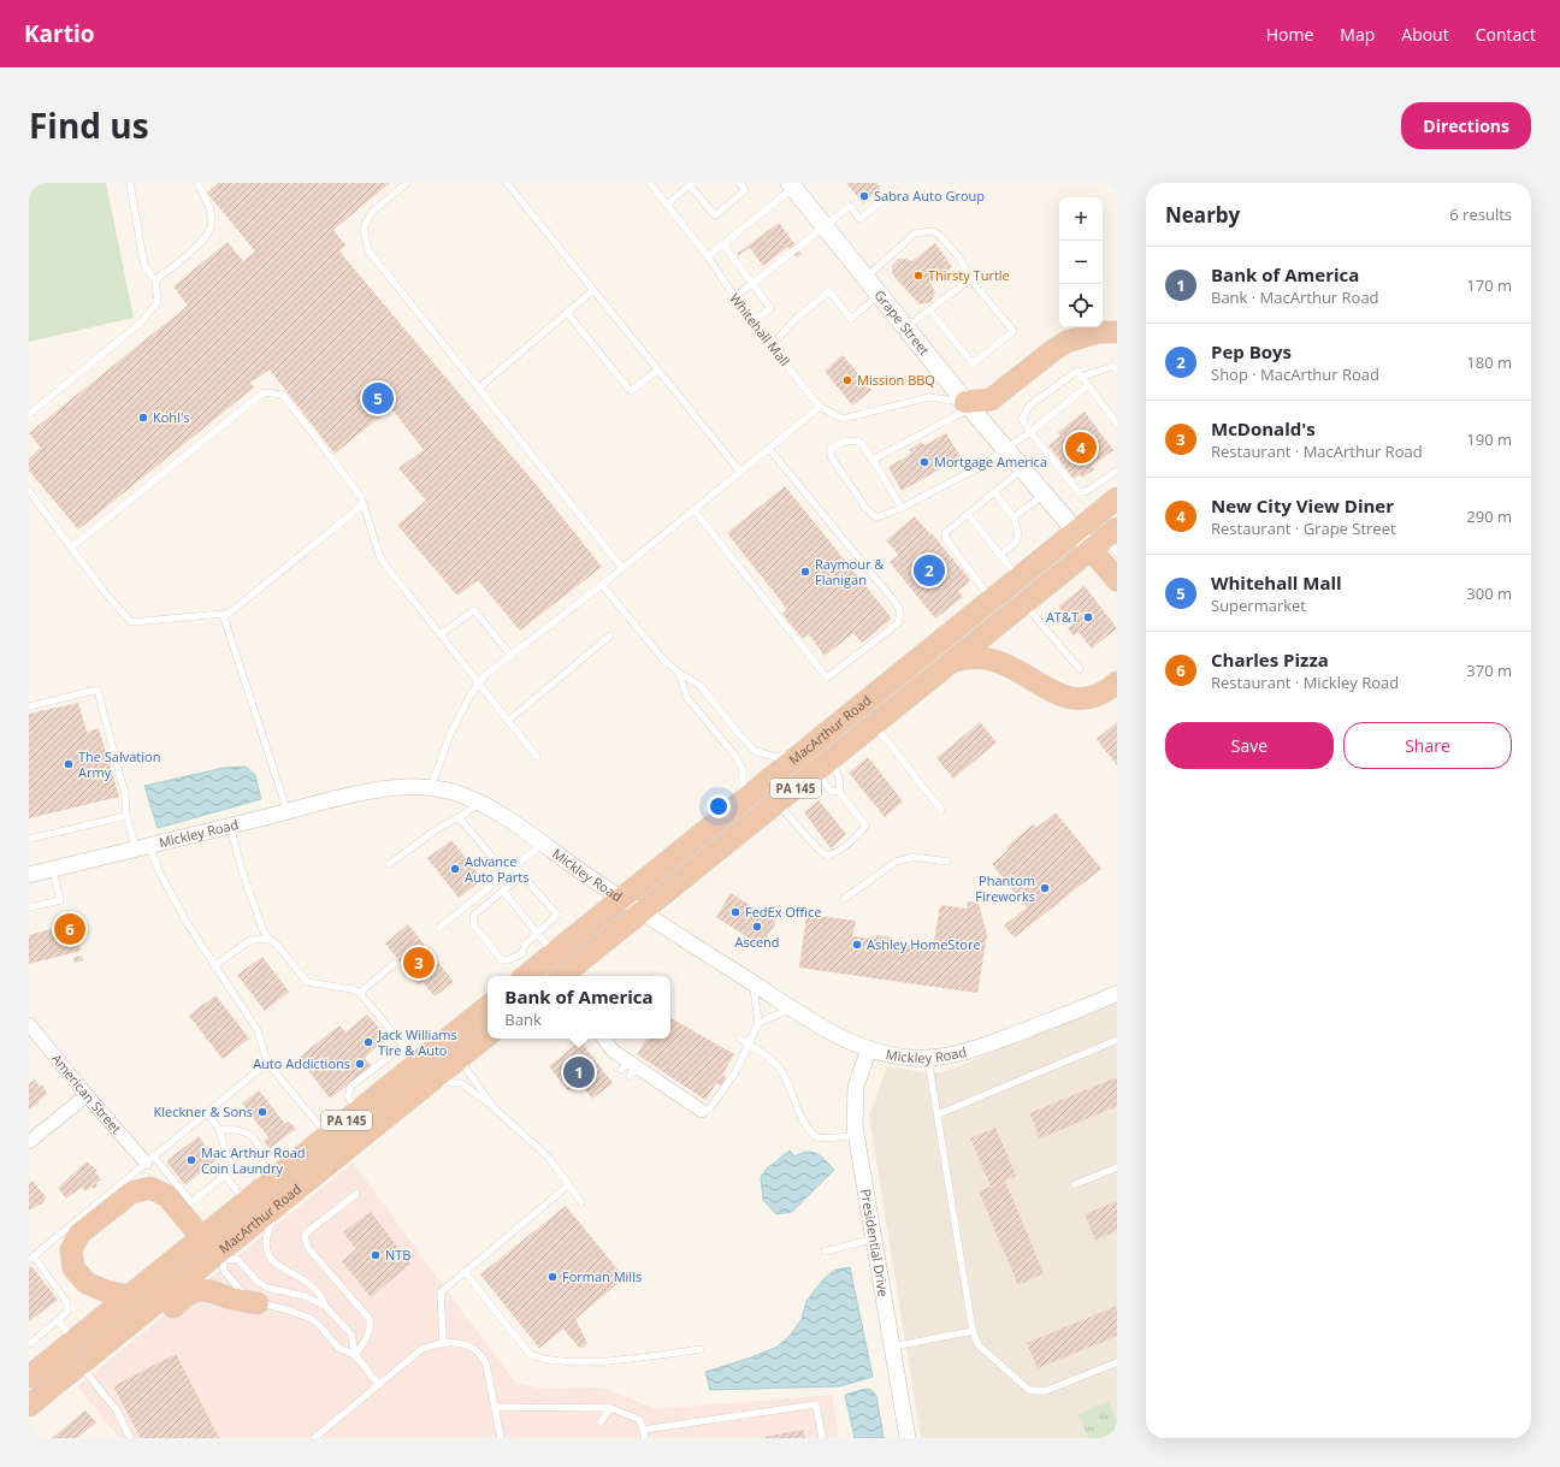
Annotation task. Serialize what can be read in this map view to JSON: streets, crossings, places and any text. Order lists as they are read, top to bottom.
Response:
{
  "streets": {
    "highway": ["MacArthur Road", "PA 145"],
    "main road": ["Grape Street"],
    "street": ["Mickley Road", "American Street", "Presidential Drive"],
    "lane": ["Whitehall Mall"]
  },
  "crossings": [
    ["Grape Street", "Whitehall Mall"],
    ["Grape Street", "MacArthur Road"],
    ["MacArthur Road", "Mickley Road"],
    ["Mickley Road", "Presidential Drive"]
  ],
  "places": [
    "Sabra Auto Group",
    "Thirsty Turtle",
    "Mission BBQ",
    "Kohl's",
    "Mortgage America",
    "Raymour & Flanigan",
    "AT&T",
    "The Salvation Army",
    "Advance Auto Parts",
    "Phantom Fireworks",
    "FedEx Office",
    "Ascend",
    "Ashley HomeStore",
    "Jack Williams Tire & Auto",
    "Auto Addictions",
    "Kleckner & Sons",
    "Mac Arthur Road Coin Laundry",
    "NTB",
    "Forman Mills"
  ],
  "page": {
    "header": "Kartio",
    "nav": [
      "Home",
      "Map",
      "About",
      "Contact"
    ],
    "title": "Find us",
    "buttons": [
      "Directions",
      ["Save", "Share"]
    ],
    "heading": ["Nearby", "6 results"],
    "map_buttons": ["+", "−"],
    "list": [
      {
        "mark": "1",
        "name": "Bank of America",
        "note": "Bank · MacArthur Road",
        "value": "170 m"
      },
      {
        "mark": "2",
        "name": "Pep Boys",
        "note": "Shop · MacArthur Road",
        "value": "180 m"
      },
      {
        "mark": "3",
        "name": "McDonald's",
        "note": "Restaurant · MacArthur Road",
        "value": "190 m"
      },
      {
        "mark": "4",
        "name": "New City View Diner",
        "note": "Restaurant · Grape Street",
        "value": "290 m"
      },
      {
        "mark": "5",
        "name": "Whitehall Mall",
        "note": "Supermarket",
        "value": "300 m"
      },
      {
        "mark": "6",
        "name": "Charles Pizza",
        "note": "Restaurant · Mickley Road",
        "value": "370 m"
      }
    ],
    "pins": [
      "5",
      "4",
      "2",
      "6",
      "3",
      "1"
    ],
    "popup": ["Bank of America", "Bank"]
  }
}
